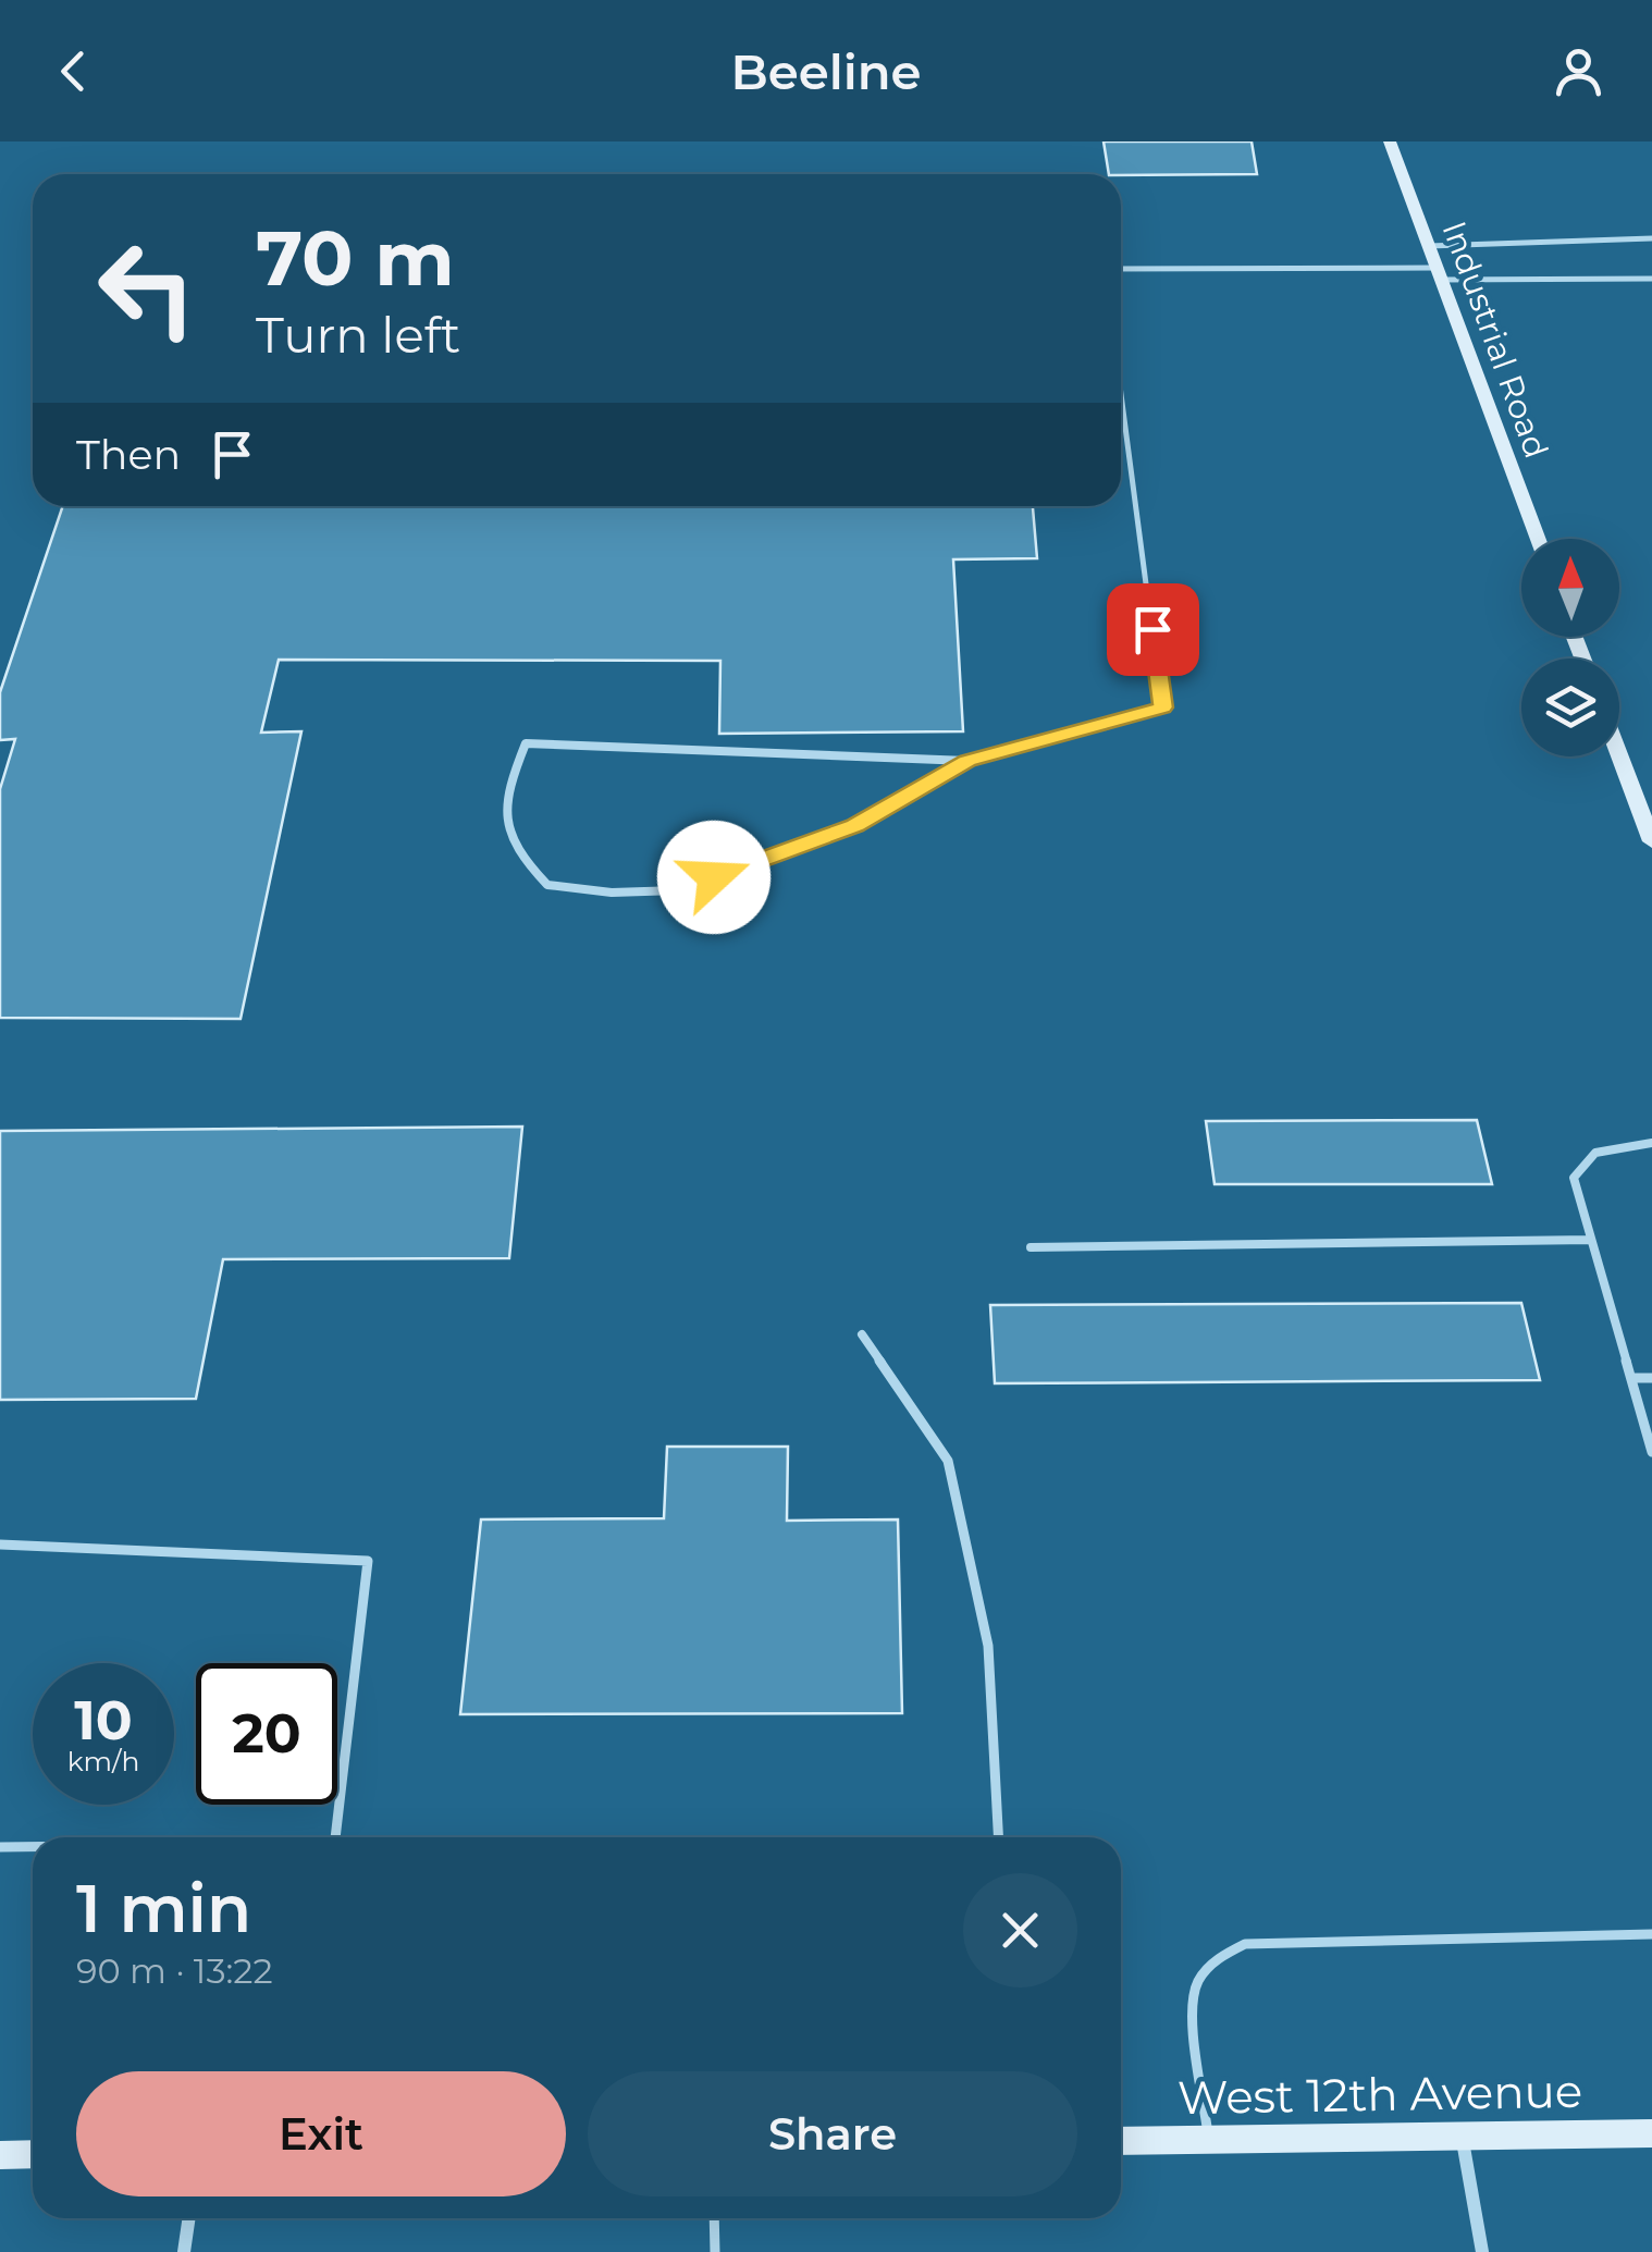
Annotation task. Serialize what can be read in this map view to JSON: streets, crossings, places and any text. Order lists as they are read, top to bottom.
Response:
{
  "streets": {
    "main road": ["Industrial Road", "West 12th Avenue"]
  },
  "north": "top",
  "page": {
    "header": "Beeline",
    "turn": ["70 m", "Turn left"],
    "then": "Then",
    "speed": "10 km/h",
    "limit": "20",
    "heading": ["1 min", "90 m · 13:22"],
    "buttons": ["Exit", "Share"]
  }
}
